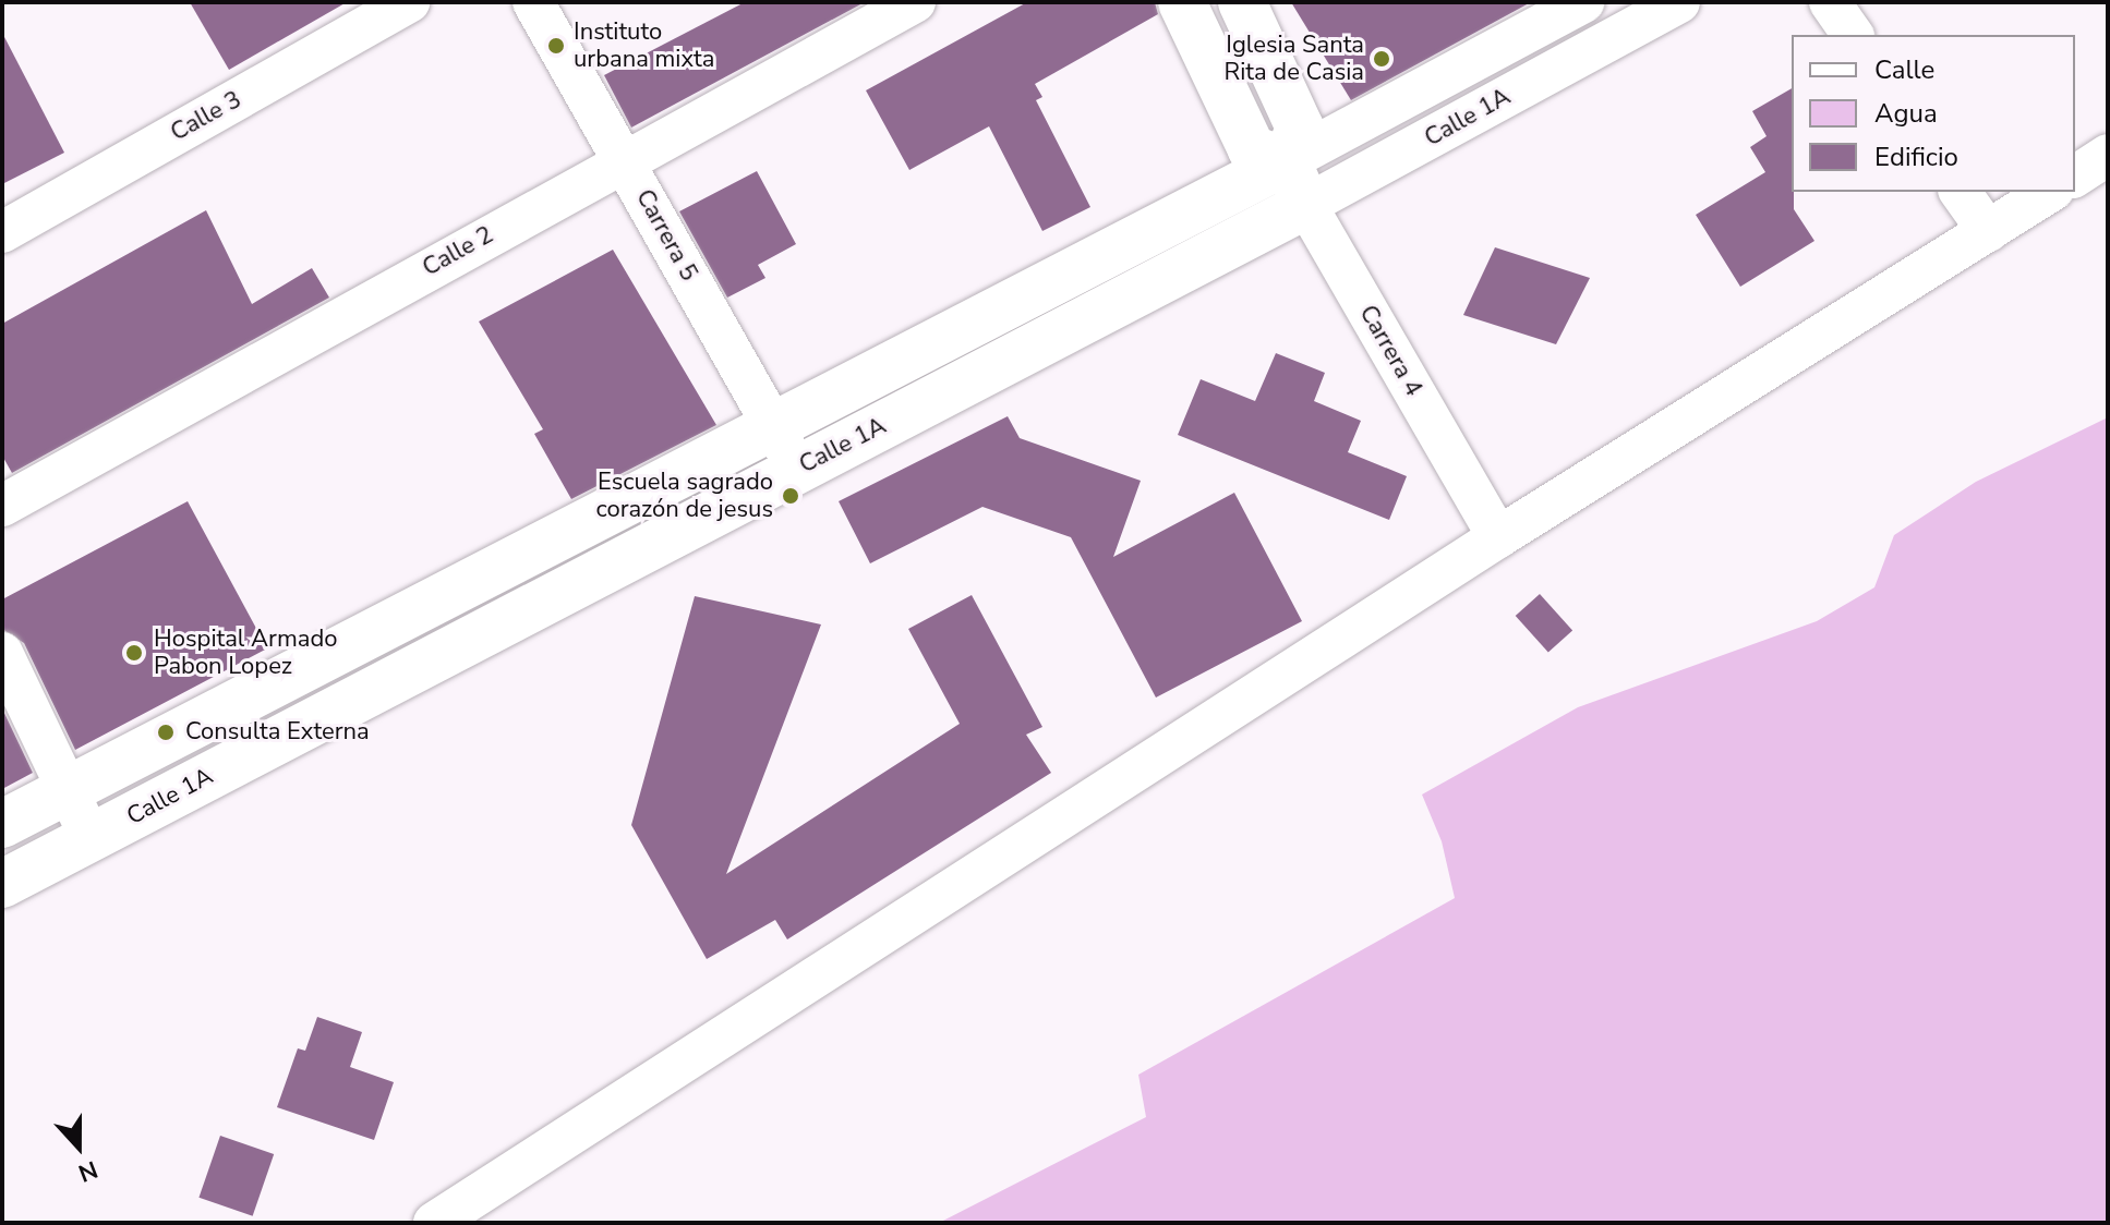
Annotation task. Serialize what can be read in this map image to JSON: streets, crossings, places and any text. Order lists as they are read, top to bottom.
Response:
{
  "streets": {
    "street": [
      "Calle 3",
      "Calle 1A",
      "Carrera 5",
      "Calle 2",
      "Carrera 4"
    ]
  },
  "crossings": [
    ["Calle 1A", "Carrera 5"],
    ["Calle 1A", "Carrera 4"],
    ["Carrera 5", "Calle 2"]
  ],
  "places": [
    "Instituto urbana mixta",
    "Iglesia Santa Rita de Casia",
    "Escuela sagrado corazón de jesus",
    "Hospital Armado Pabon Lopez",
    "Consulta Externa"
  ],
  "legend": ["Calle", "Agua", "Edificio"],
  "north": "bottom"
}
